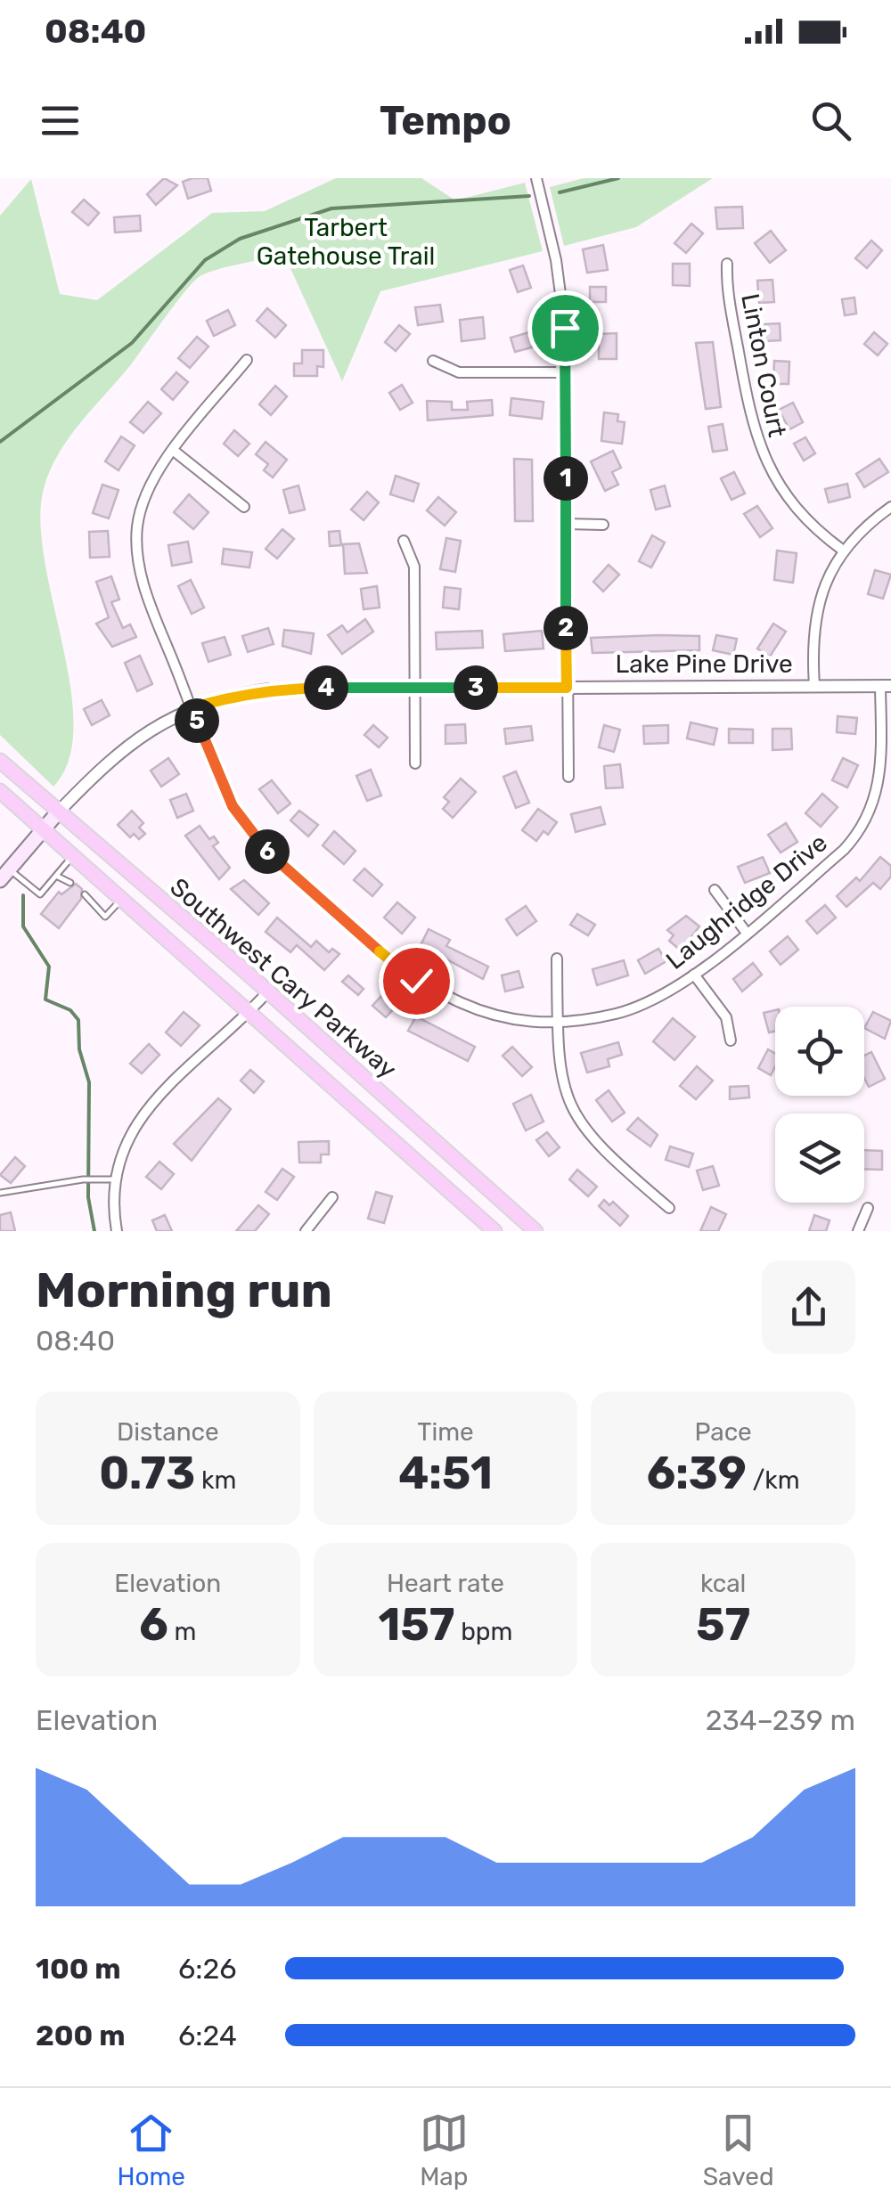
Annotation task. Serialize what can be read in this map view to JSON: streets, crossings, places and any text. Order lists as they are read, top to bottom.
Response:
{
  "streets": {
    "main road": ["Lake Pine Drive", "Southwest Cary Parkway"],
    "street": ["Linton Court", "Laughridge Drive"]
  },
  "crossings": [
    ["Lake Pine Drive", "Laughridge Drive"],
    ["Lake Pine Drive", "Southwest Cary Parkway"]
  ],
  "parks": ["Tarbert Gatehouse Trail"],
  "page": {
    "status": "08:40",
    "header": "Tempo",
    "pins": [
      "1",
      "2",
      "3",
      "4",
      "5",
      "6"
    ],
    "heading": ["Morning run", "08:40"],
    "stats": [
      ["Distance", "0.73 km"],
      ["Time", "4:51"],
      ["Pace", "6:39 /km"],
      ["Elevation", "6 m"],
      ["Heart rate", "157 bpm"],
      ["kcal", "57"]
    ],
    "chart": ["Elevation", "234–239 m"],
    "list": [
      {
        "name": "100 m",
        "note": "6:26"
      },
      {
        "name": "200 m",
        "note": "6:24"
      }
    ],
    "tabs": ["Home", "Map", "Saved"]
  }
}
